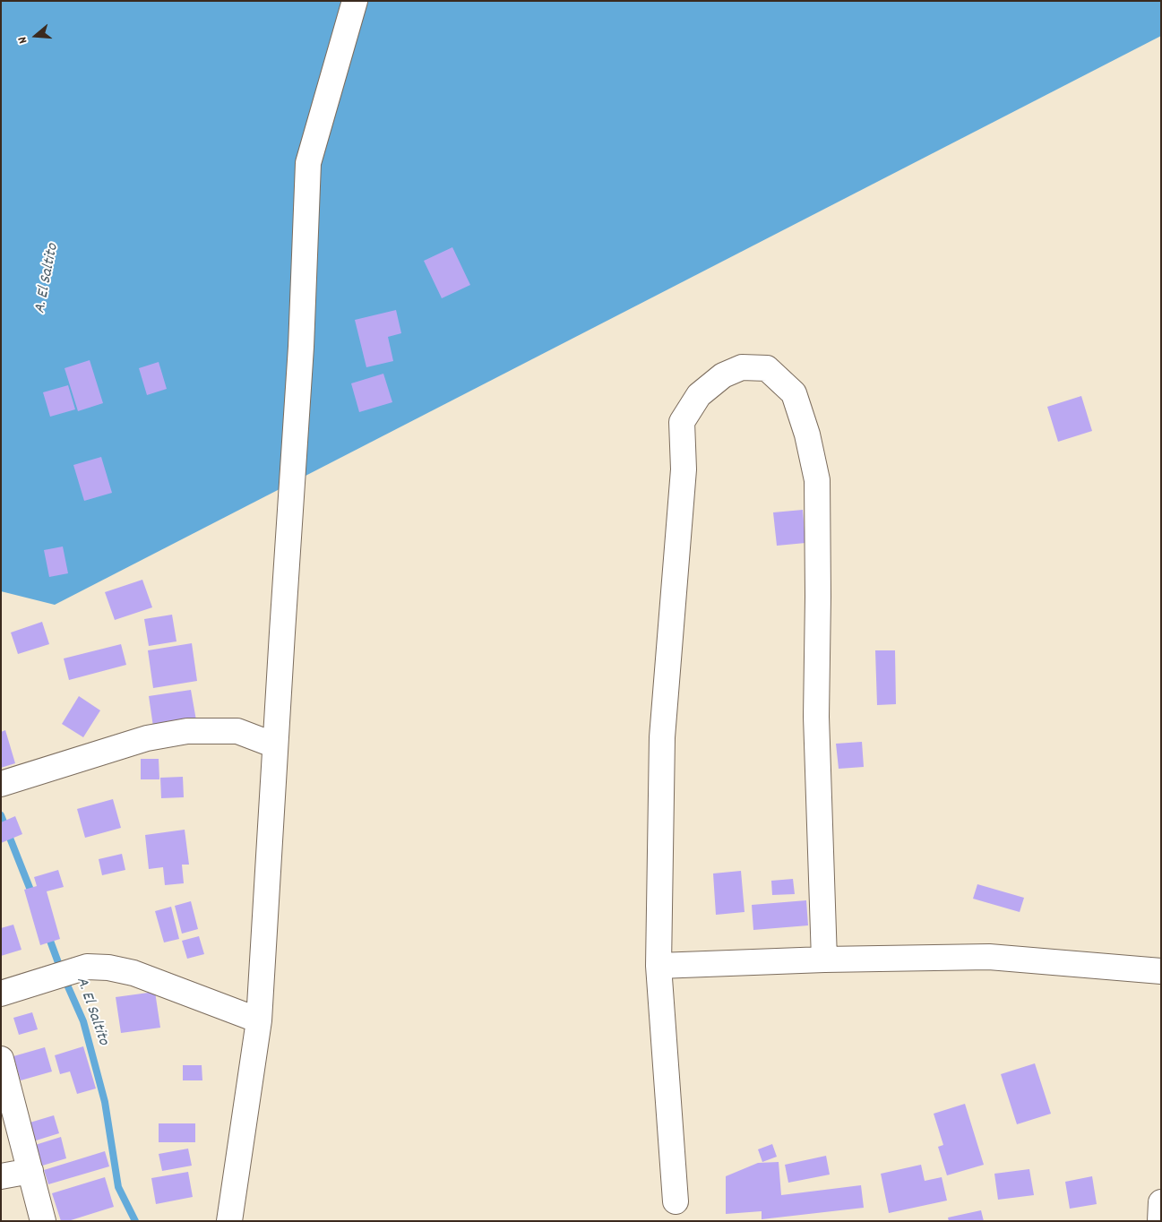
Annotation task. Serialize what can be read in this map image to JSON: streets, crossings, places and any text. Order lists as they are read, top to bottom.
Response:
{
  "water": ["A. El Saltito"],
  "north": "left"
}
